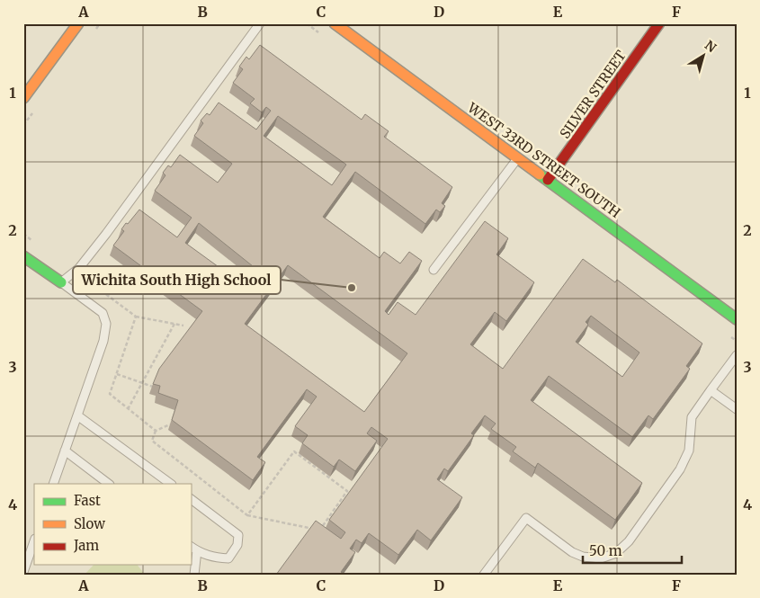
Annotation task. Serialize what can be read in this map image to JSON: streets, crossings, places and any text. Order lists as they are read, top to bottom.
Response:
{
  "streets": {
    "street": ["SILVER STREET", "WEST 33RD STREET SOUTH"]
  },
  "crossings": [
    ["SILVER STREET", "WEST 33RD STREET SOUTH"]
  ],
  "places": ["Wichita South High School"],
  "legend": ["Fast", "Slow", "Jam"],
  "scale_bar": "50 m",
  "north": "top right",
  "grid": {
    "columns": [
      "A",
      "B",
      "C",
      "D",
      "E",
      "F"
    ],
    "rows": [
      "1",
      "2",
      "3",
      "4"
    ]
  }
}
